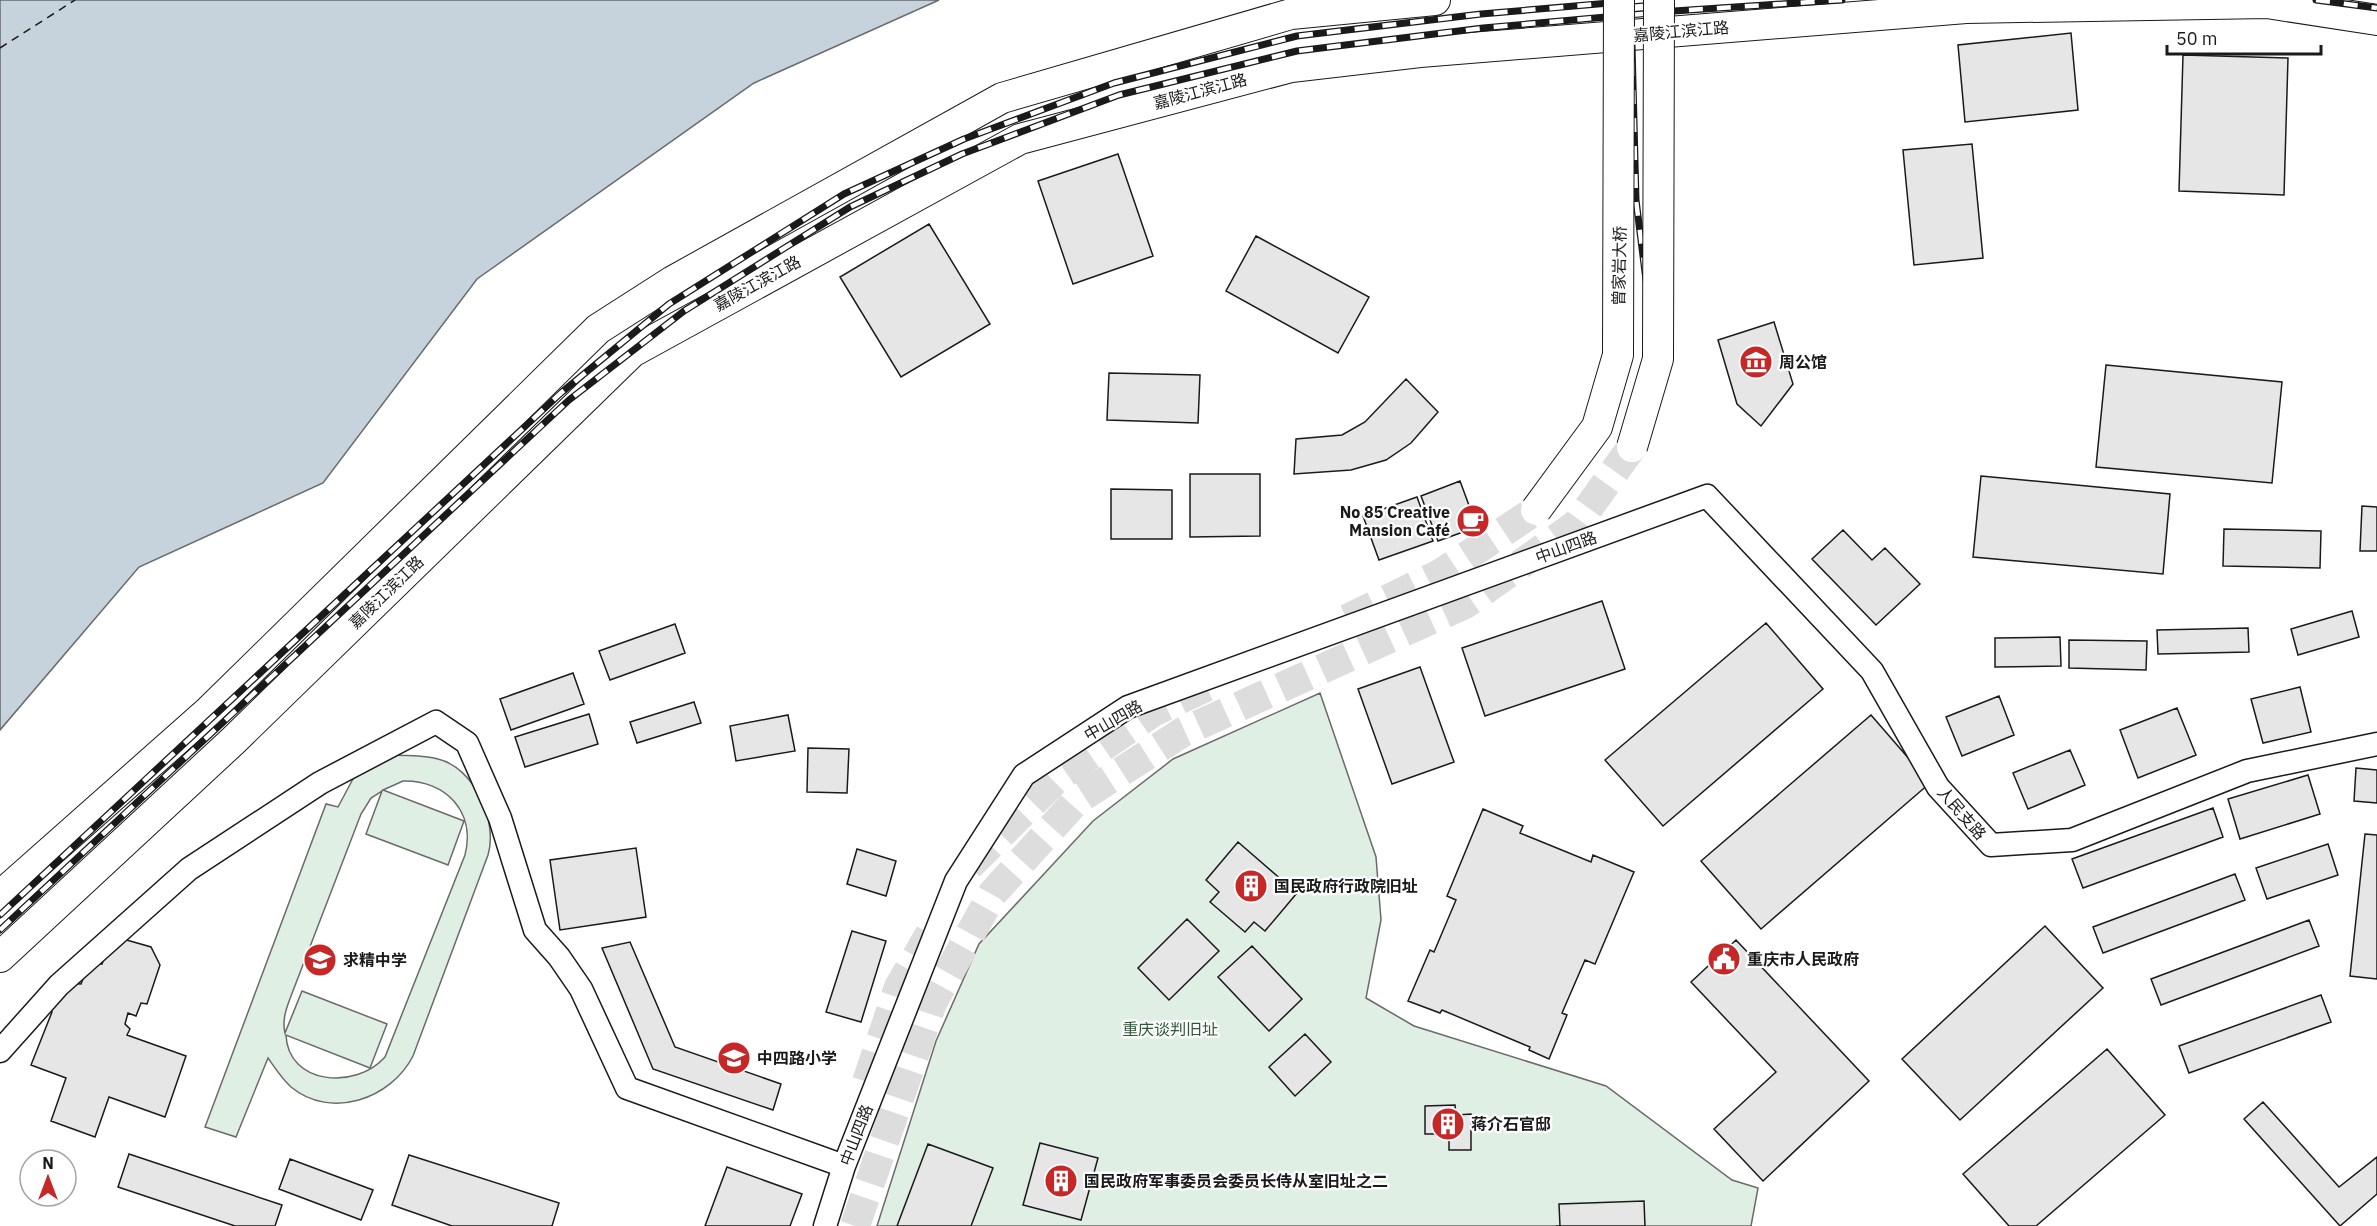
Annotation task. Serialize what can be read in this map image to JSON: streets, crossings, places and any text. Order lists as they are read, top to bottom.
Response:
{
  "streets": {
    "main road": ["嘉陵江滨江路", "曾家岩大桥"],
    "street": ["中山四路", "人民支路"]
  },
  "crossings": [
    ["中山四路", "人民支路"]
  ],
  "parks": ["重庆谈判旧址"],
  "places": {
    "museum": ["周公馆"],
    "cafe": ["No 85 Creative Mansion Café"],
    "building": ["国民政府行政院旧址", "蒋介石官邸", "国民政府军事委员会委员长侍从室旧址之二"],
    "public building": ["重庆市人民政府"],
    "school or university": ["求精中学", "中四路小学"]
  },
  "scale_bar": "50 m",
  "north": "top"
}
